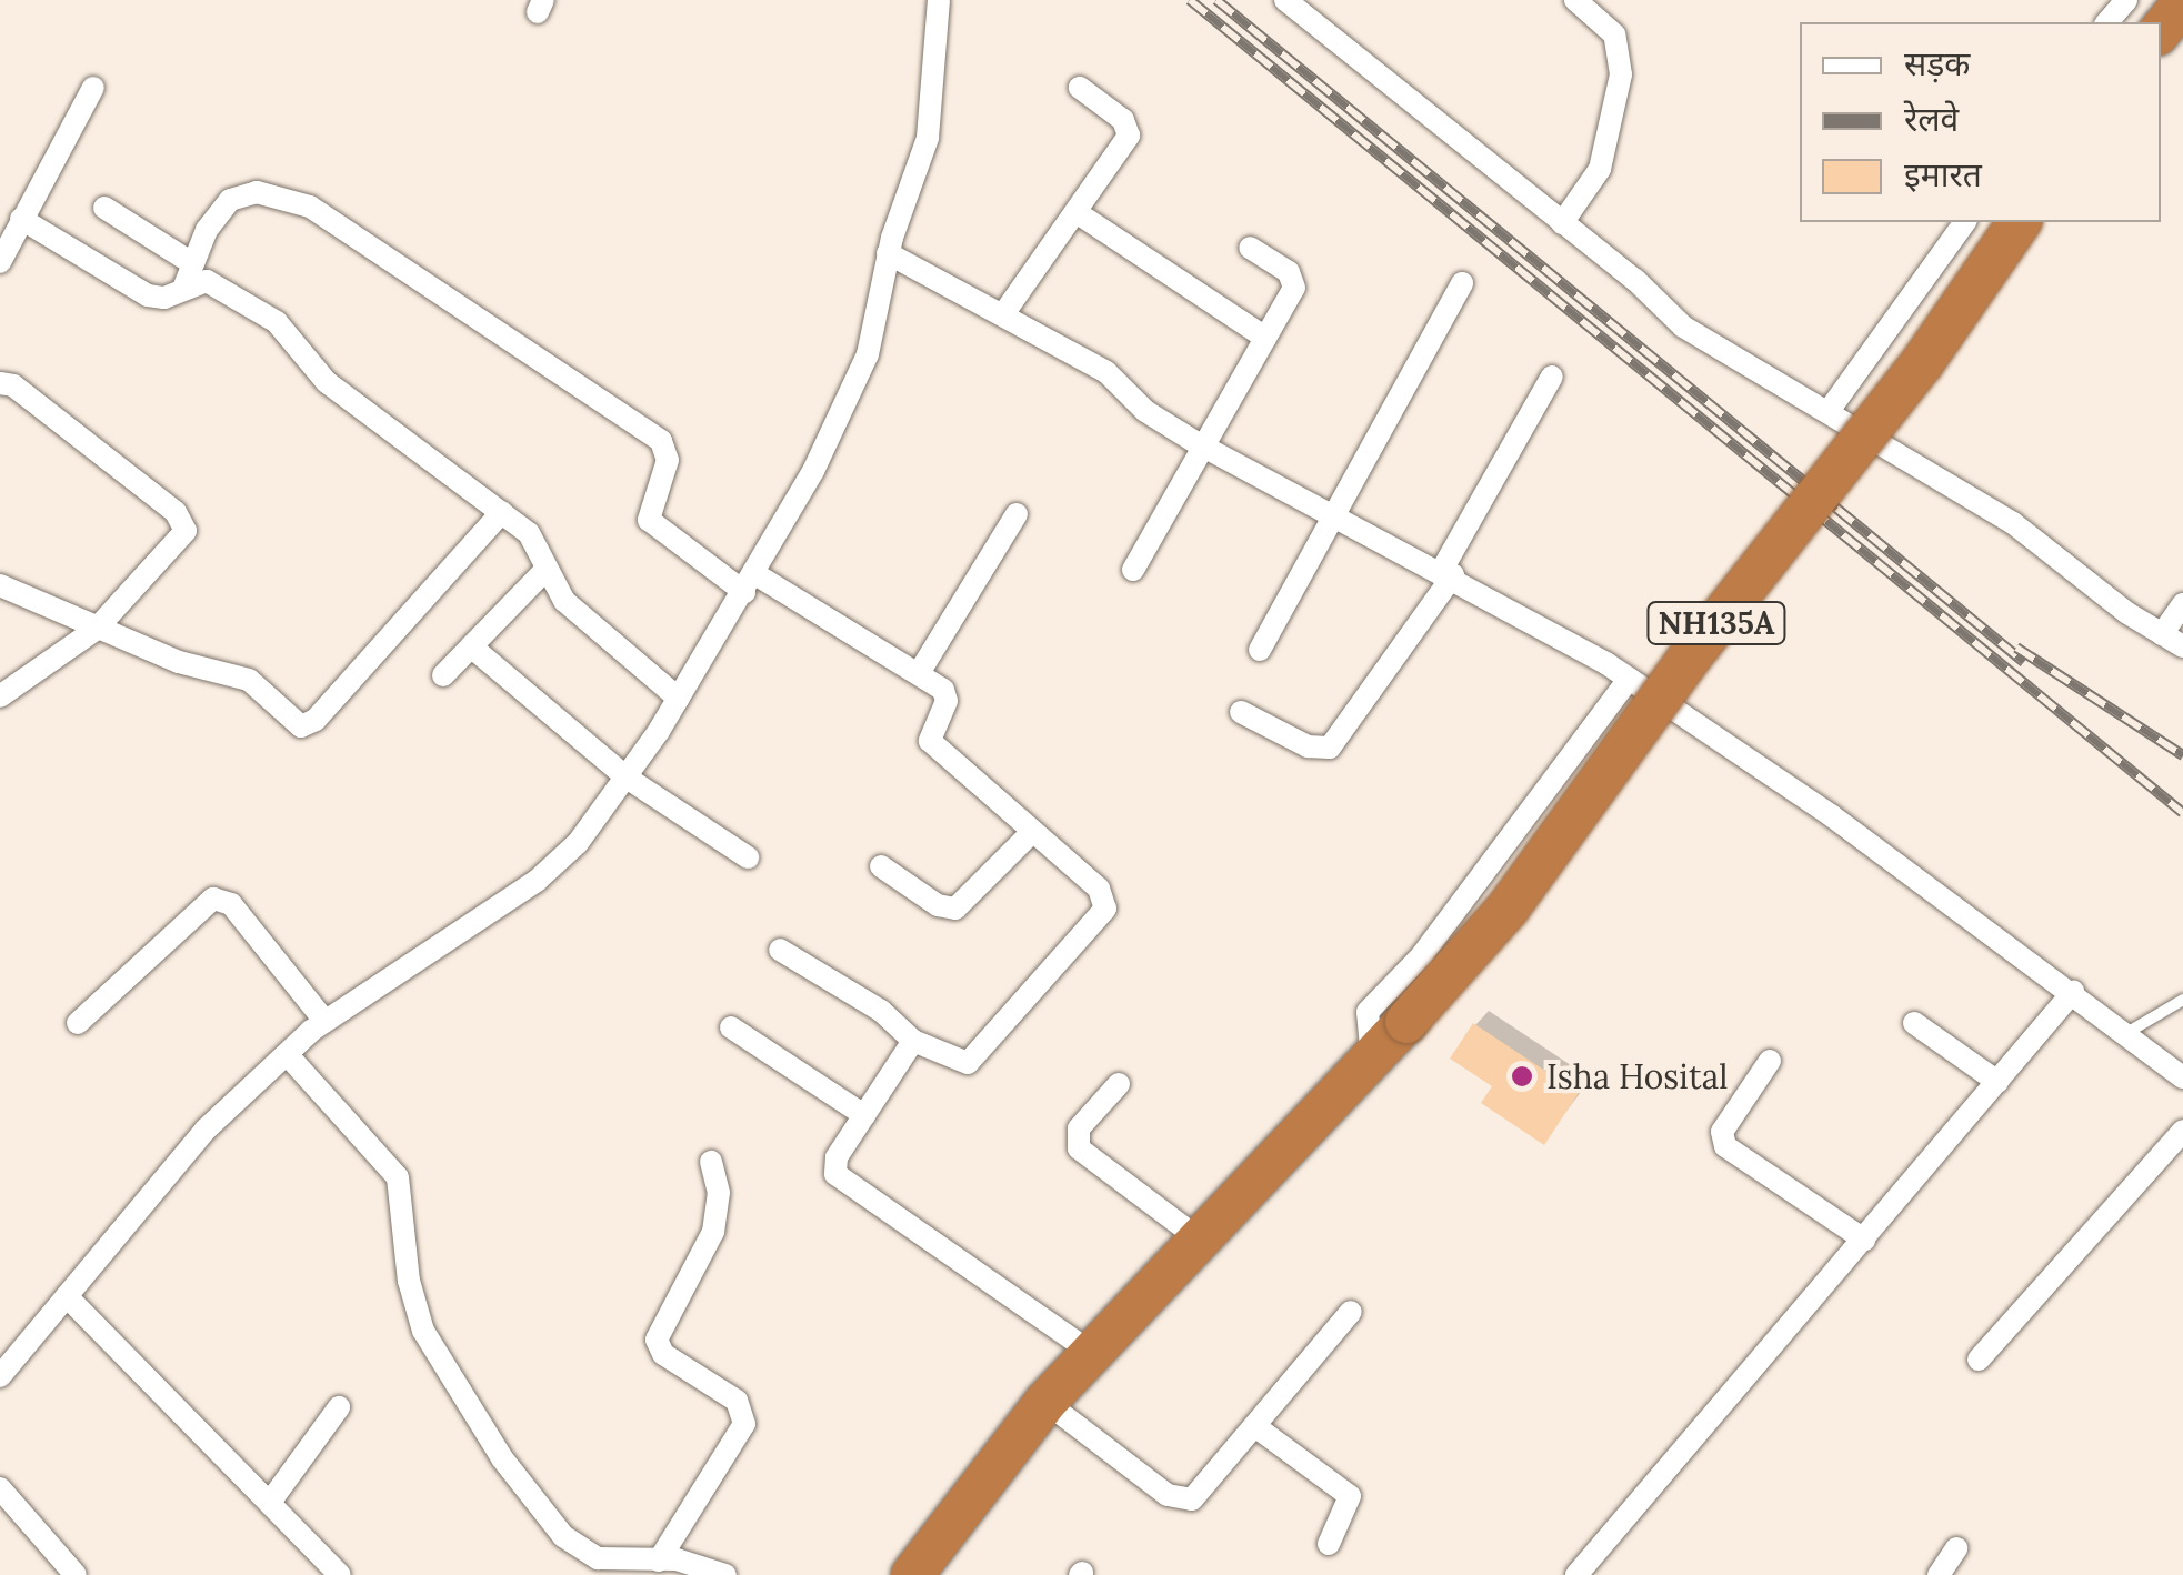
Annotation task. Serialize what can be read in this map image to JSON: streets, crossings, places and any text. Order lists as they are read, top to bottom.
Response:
{
  "streets": {
    "highway": ["NH135A"]
  },
  "places": ["Isha Hosital"],
  "legend": ["सड़क", "रेलवे", "इमारत"]
}
